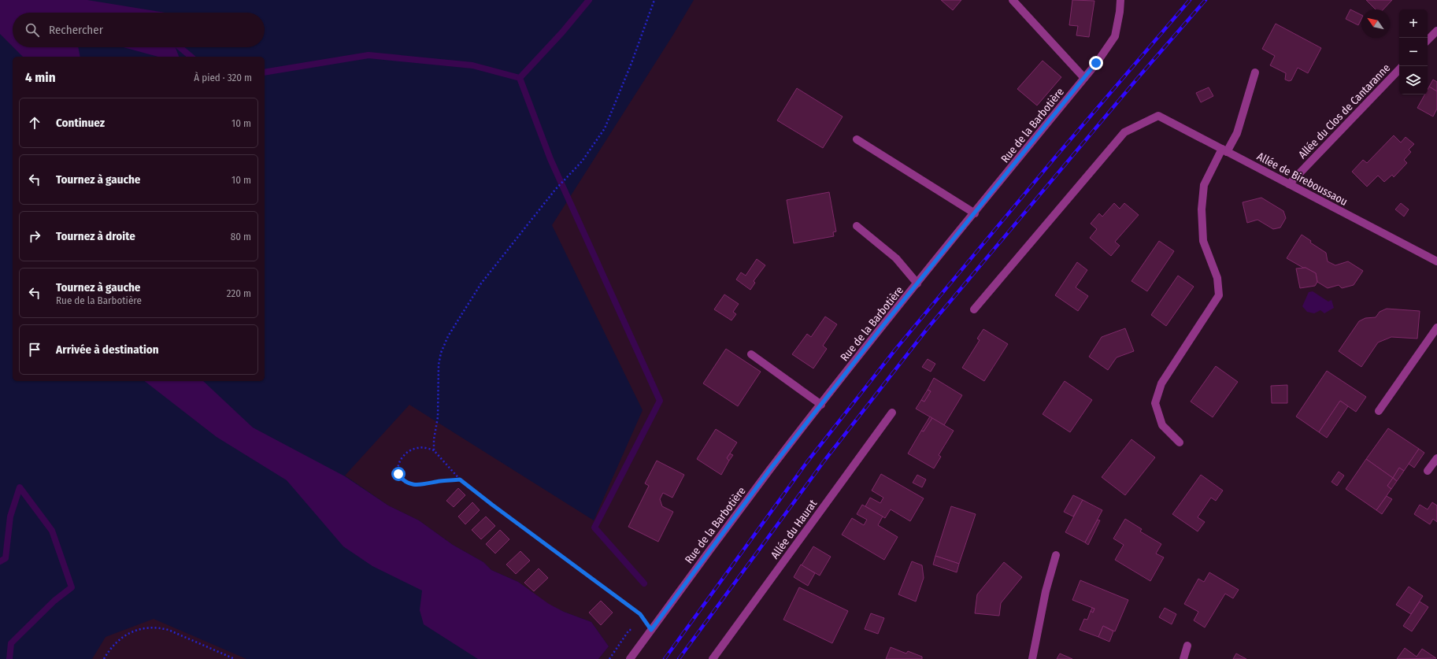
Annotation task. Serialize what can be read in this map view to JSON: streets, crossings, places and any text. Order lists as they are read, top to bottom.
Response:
{
  "streets": {
    "street": [
      "Allée du Clos de Cantaranne",
      "Rue de la Barbotière",
      "Allée de Bireboussaou",
      "Allée du Haurat"
    ]
  },
  "crossings": [
    ["Allée du Clos de Cantaranne", "Allée de Bireboussaou"]
  ],
  "north": "top left",
  "page": {
    "map_buttons": ["+", "−"],
    "search": "Rechercher",
    "heading": ["4 min", "À pied · 320 m"],
    "list": [
      ["Continuez", "10 m"],
      ["Tournez à gauche", "10 m"],
      ["Tournez à droite", "80 m"],
      ["Tournez à gauche", "Rue de la Barbotière", "220 m"],
      "Arrivée à destination"
    ]
  }
}
